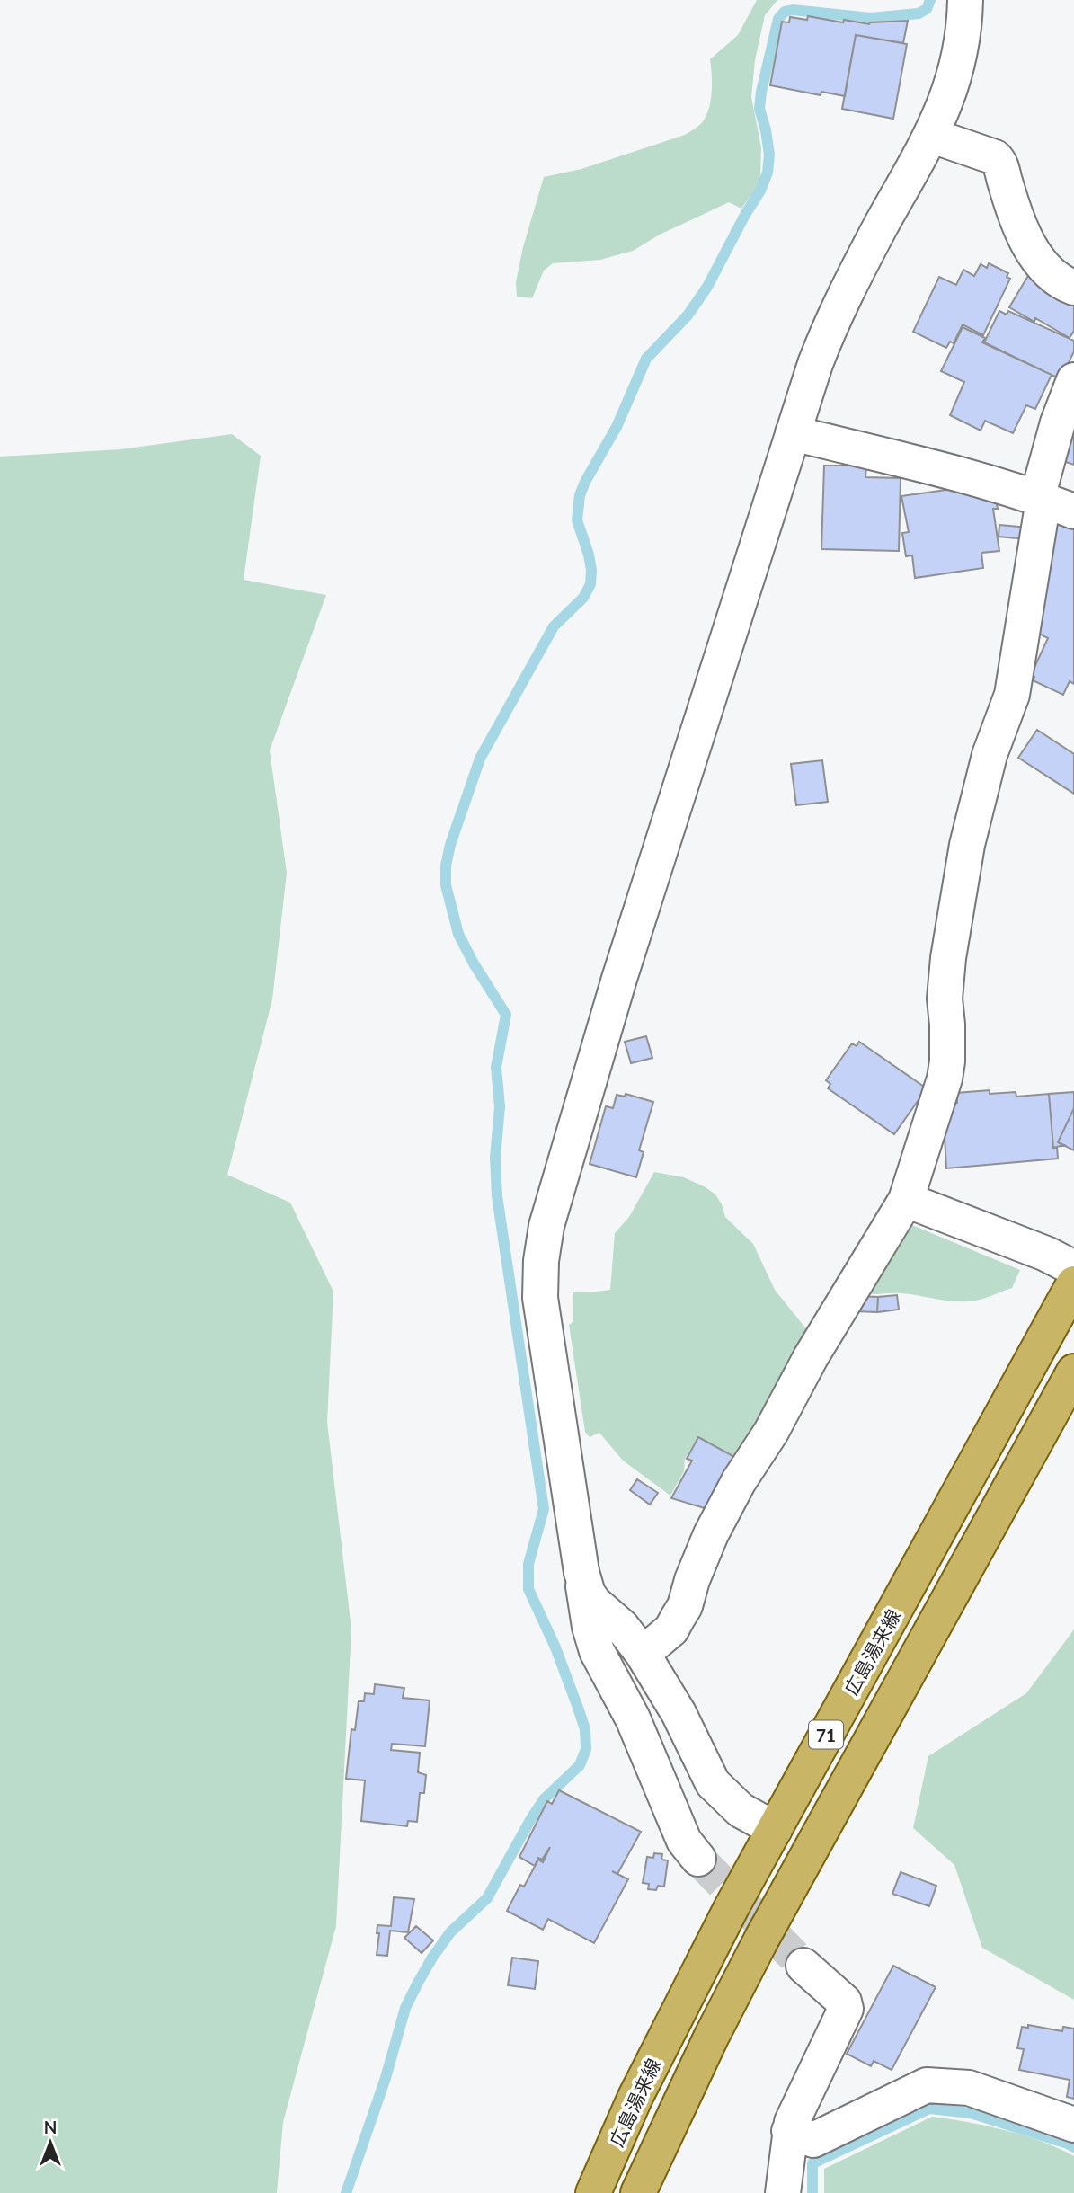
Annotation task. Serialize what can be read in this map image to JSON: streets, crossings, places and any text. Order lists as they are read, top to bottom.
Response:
{
  "streets": {
    "main road": ["広島湯来線", "71"]
  },
  "north": "top"
}
